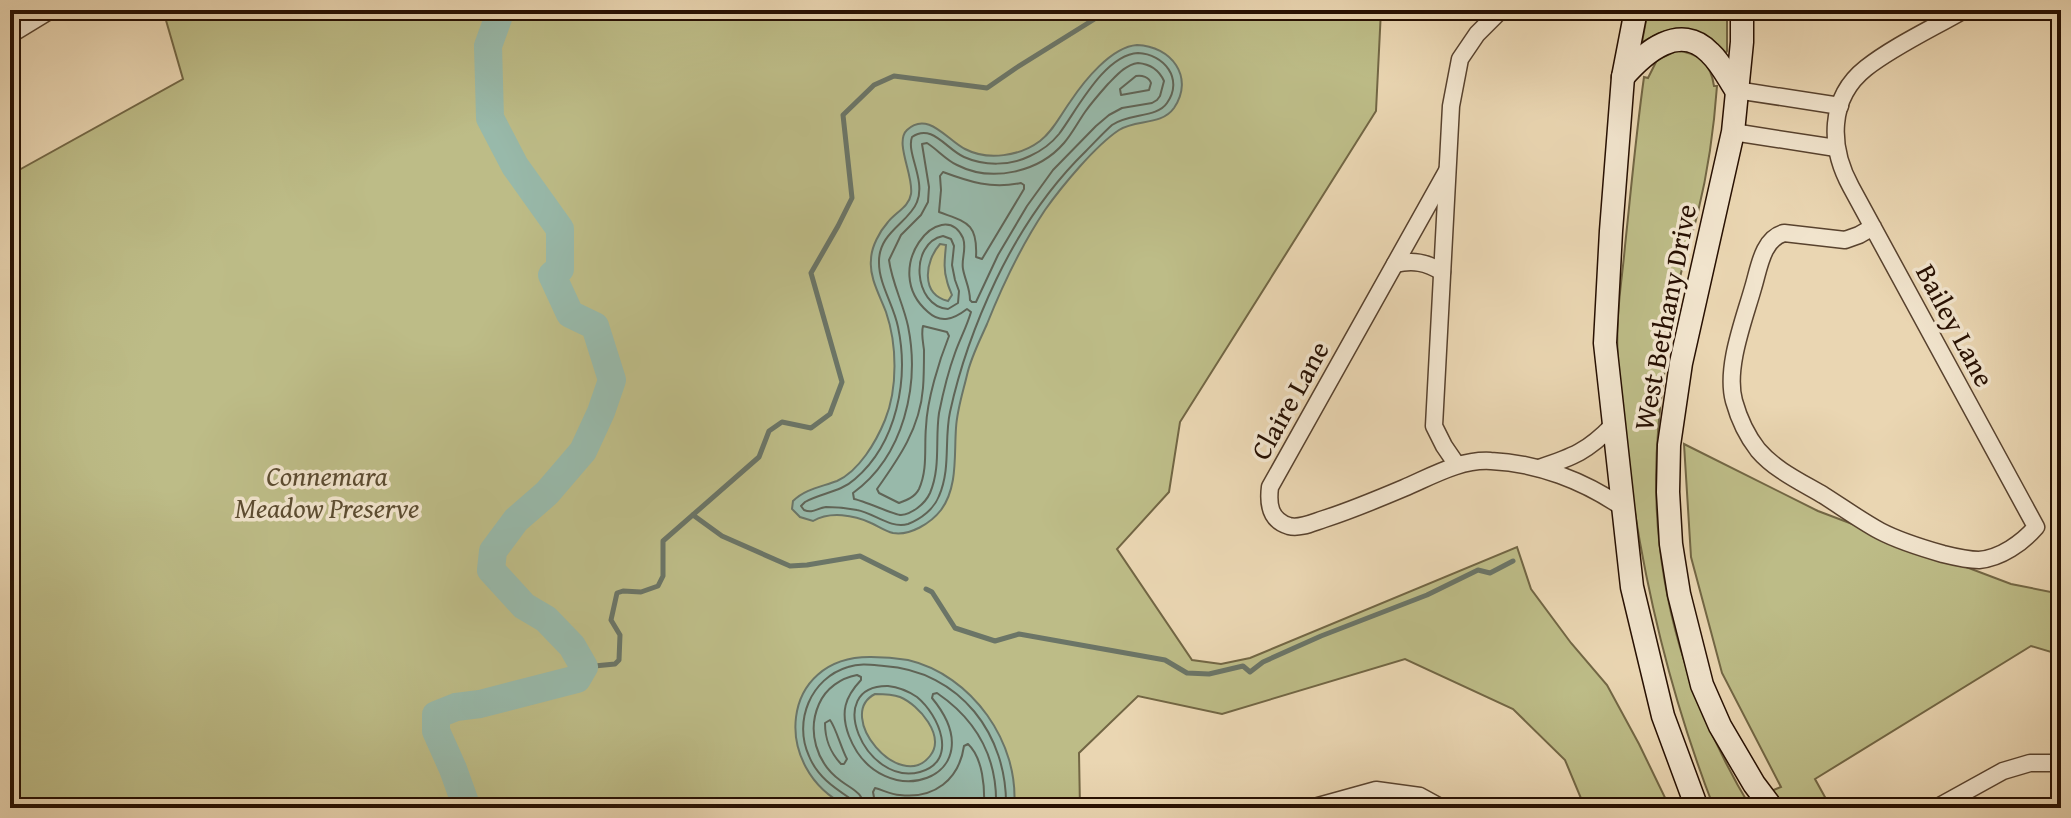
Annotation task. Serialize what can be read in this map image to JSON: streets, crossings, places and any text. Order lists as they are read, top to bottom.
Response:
{
  "streets": {
    "main road": ["West Bethany Drive"],
    "street": ["Bailey Lane", "Claire Lane"]
  },
  "crossings": [
    ["West Bethany Drive", "Claire Lane"]
  ],
  "parks": ["Connemara Meadow Preserve"]
}
